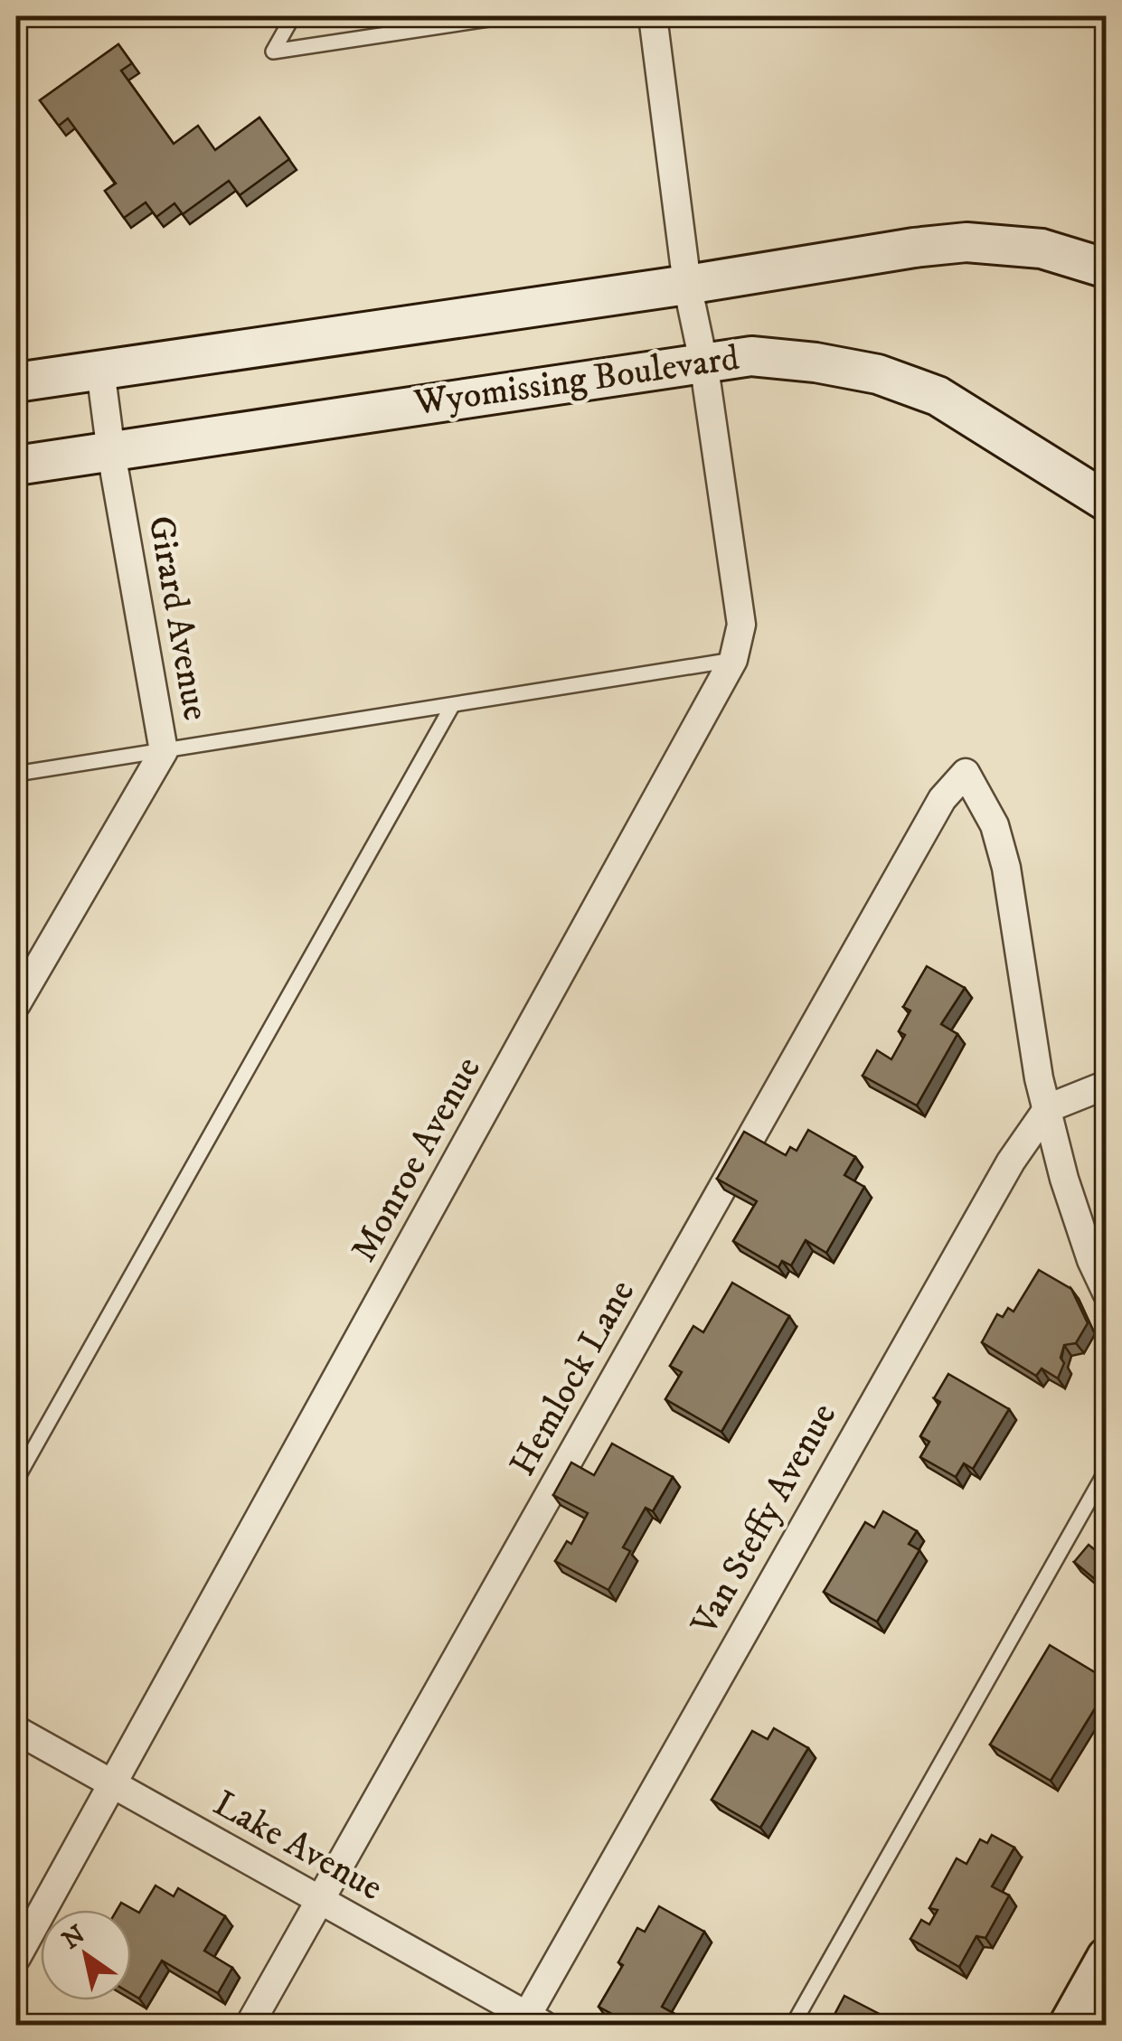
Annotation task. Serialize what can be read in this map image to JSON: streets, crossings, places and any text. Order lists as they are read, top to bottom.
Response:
{
  "streets": {
    "main road": ["Wyomissing Boulevard"],
    "street": [
      "Girard Avenue",
      "Monroe Avenue",
      "Hemlock Lane",
      "Van Steffy Avenue",
      "Lake Avenue"
    ]
  },
  "crossings": [
    ["Wyomissing Boulevard", "Girard Avenue"],
    ["Wyomissing Boulevard", "Monroe Avenue"],
    ["Monroe Avenue", "Lake Avenue"],
    ["Hemlock Lane", "Van Steffy Avenue"],
    ["Hemlock Lane", "Lake Avenue"],
    ["Van Steffy Avenue", "Lake Avenue"]
  ],
  "north": "top left"
}
